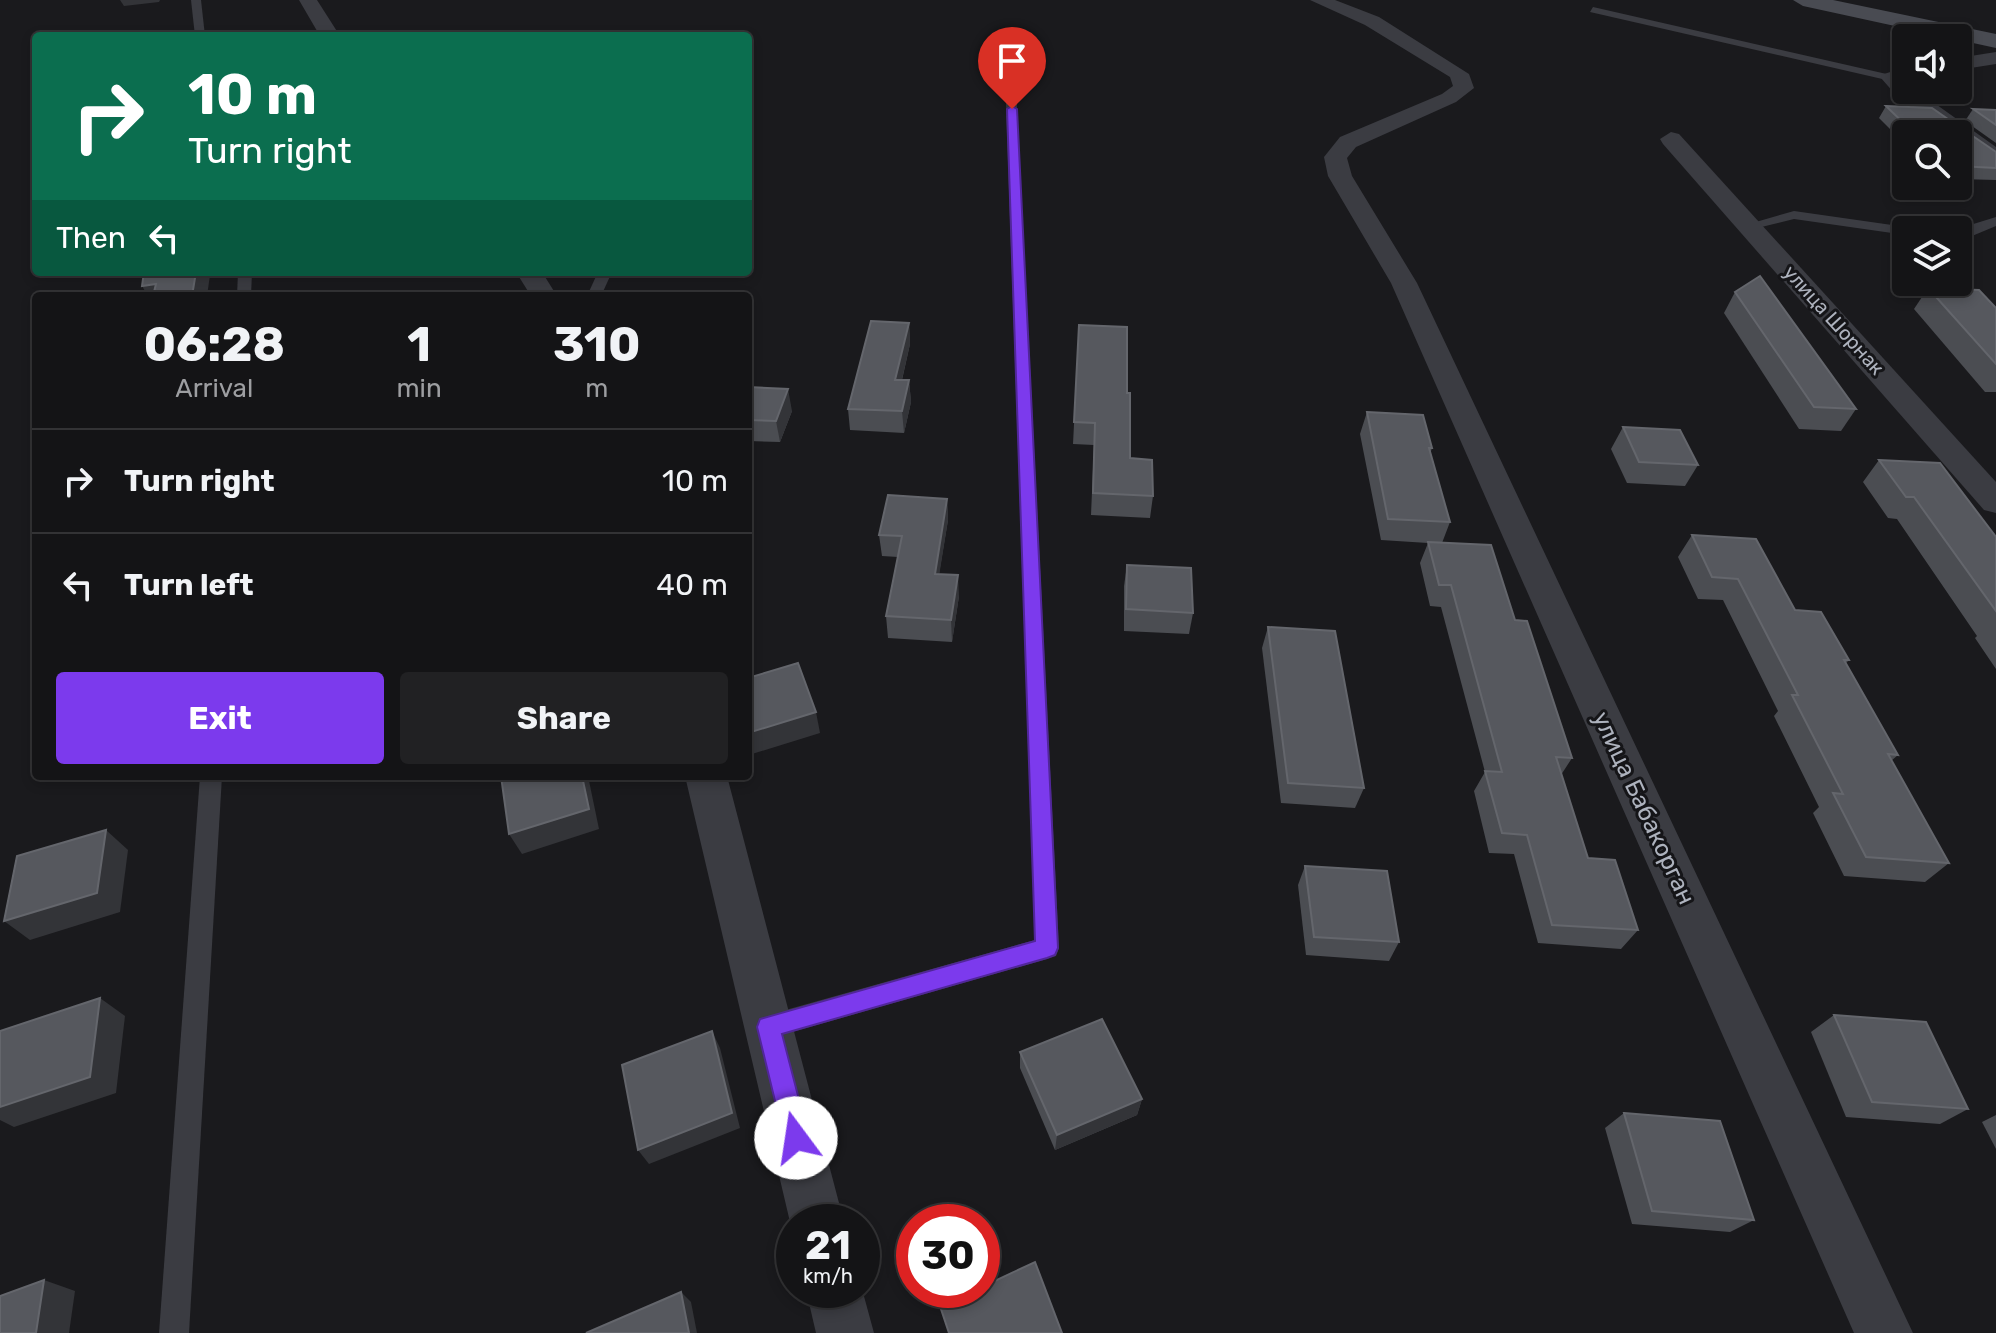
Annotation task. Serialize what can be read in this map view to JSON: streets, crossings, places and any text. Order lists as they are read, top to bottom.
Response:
{
  "streets": {
    "street": ["улица Шорнак", "улица Бабакорган"]
  },
  "page": {
    "turn": ["10 m", "Turn right"],
    "then": "Then",
    "eta": [
      "06:28",
      "Arrival",
      "1",
      "min",
      "310",
      "m"
    ],
    "list": [
      {
        "name": "Turn right",
        "value": "10 m"
      },
      {
        "name": "Turn left",
        "value": "40 m"
      }
    ],
    "buttons": ["Exit", "Share"],
    "speed": "21 km/h",
    "limit": "30"
  }
}
